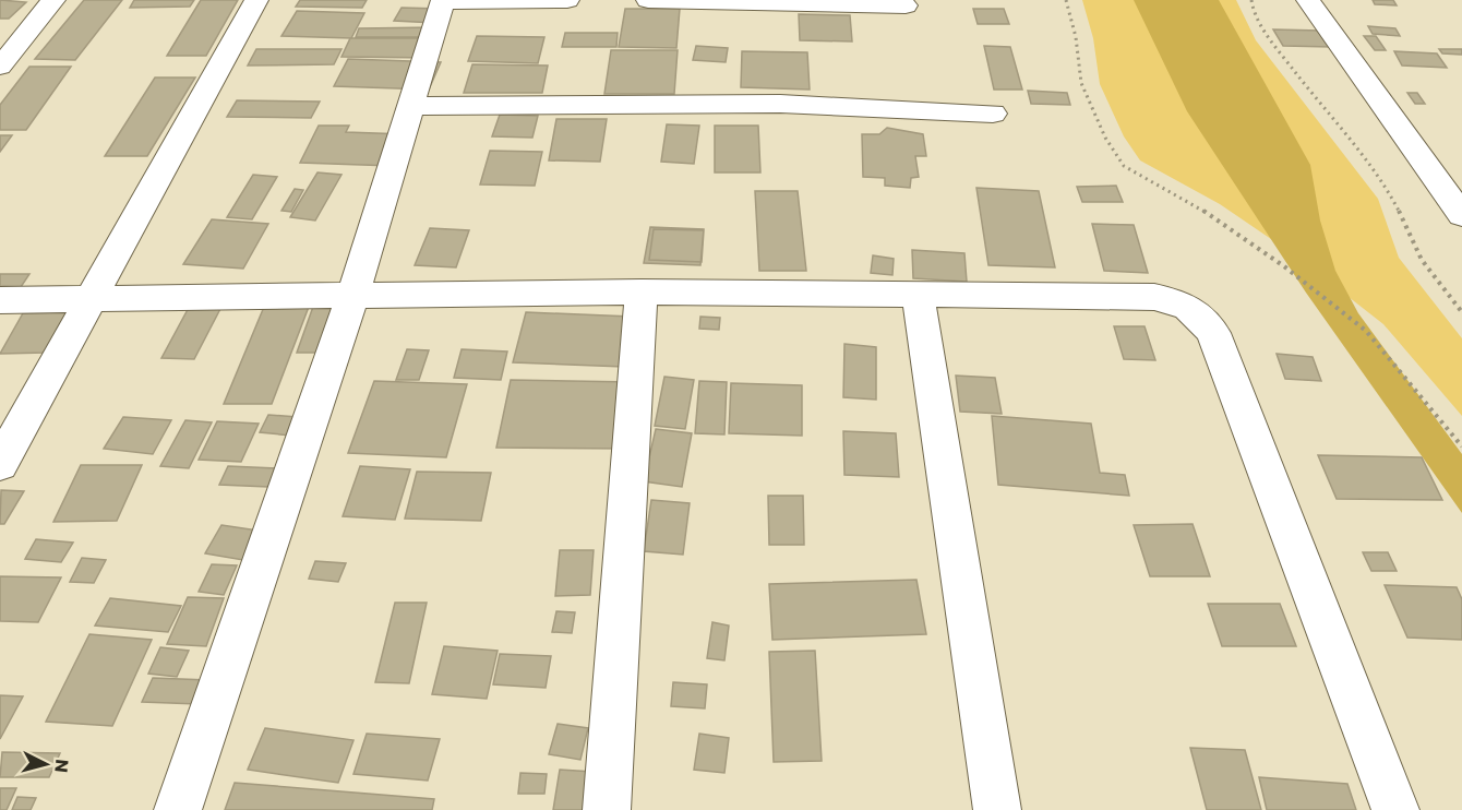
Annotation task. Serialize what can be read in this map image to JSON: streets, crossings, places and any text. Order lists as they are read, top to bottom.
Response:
{
  "north": "right"
}
